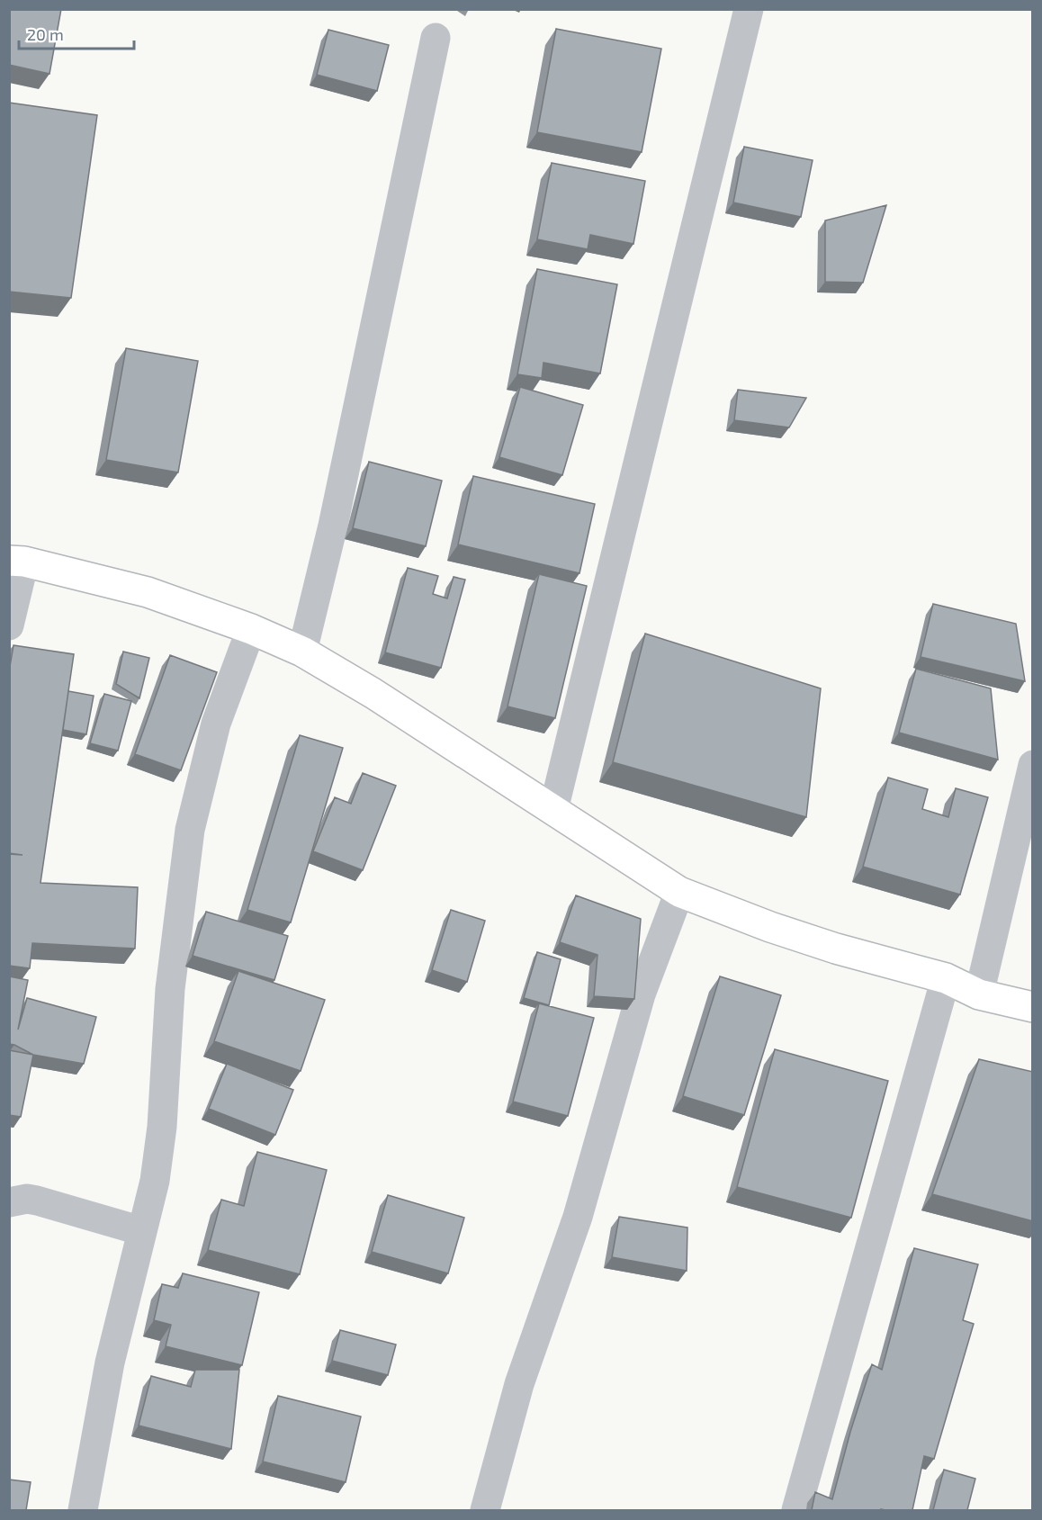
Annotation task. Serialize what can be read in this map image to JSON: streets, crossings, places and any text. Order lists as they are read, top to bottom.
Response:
{
  "scale_bar": "20 m"
}
